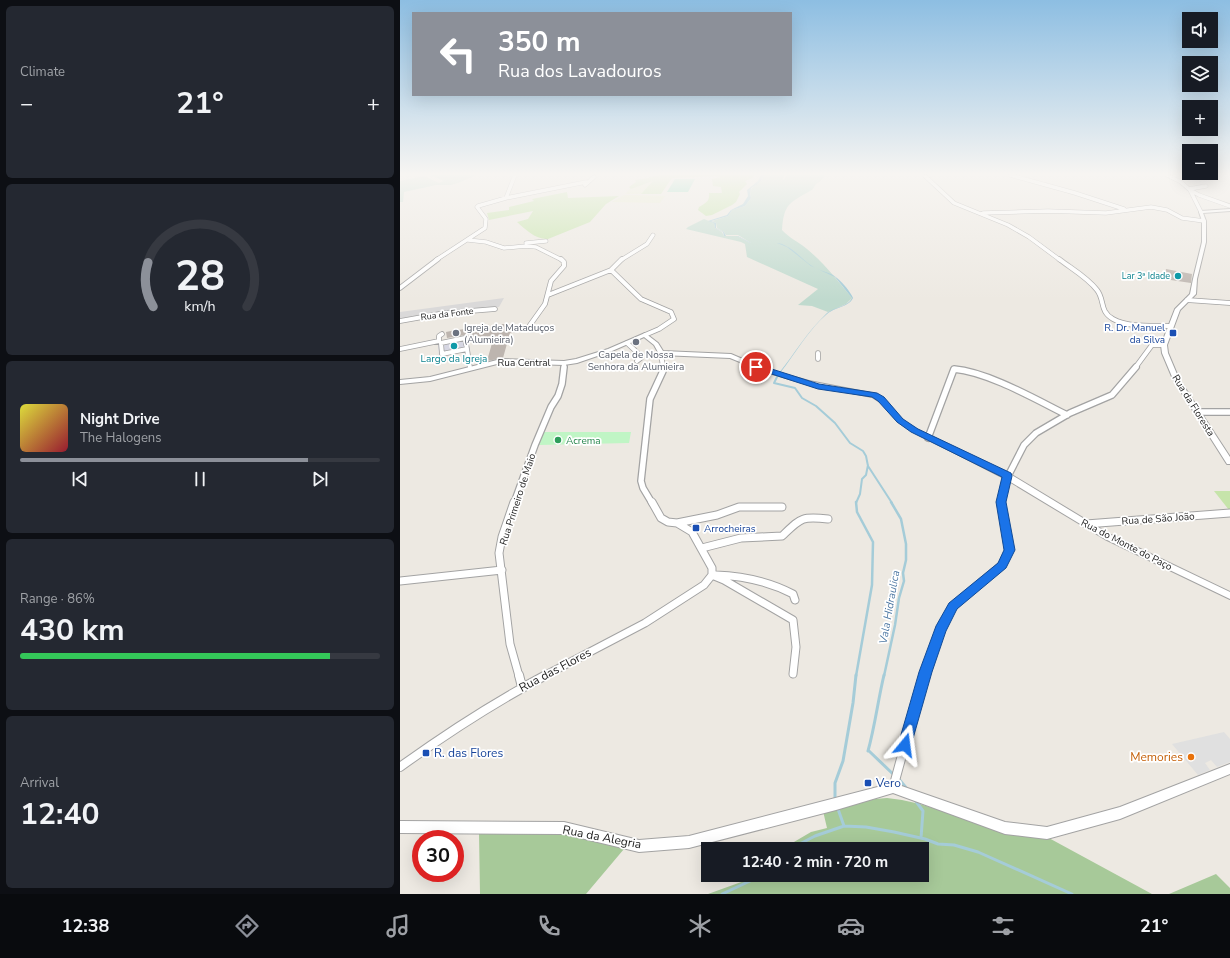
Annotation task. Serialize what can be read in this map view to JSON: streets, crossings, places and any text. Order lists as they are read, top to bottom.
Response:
{
  "streets": {
    "street": [
      "Rua da Fonte",
      "Rua Central",
      "Rua da Floresta",
      "Rua Primeiro de Maio",
      "Rua de São João",
      "Rua do Monte do Paço",
      "Rua das Flores",
      "Rua da Alegria"
    ]
  },
  "crossings": [
    ["Rua Central", "Rua Primeiro de Maio"],
    ["Rua Primeiro de Maio", "Rua das Flores"],
    ["Rua de São João", "Rua do Monte do Paço"]
  ],
  "water": ["Vala Hidraulica"],
  "places": {
    "other": [
      "Lar 3ª Idade",
      "Igreja de Mataduços (Alumieira)",
      "Capela de Nossa Senhora da Alumieira",
      "Largo da Igreja",
      "Acrema",
      "Memories"
    ],
    "transit": [
      "R. Dr. Manuel da Silva",
      "Arrocheiras",
      "R. das Flores",
      "Vero"
    ]
  },
  "page": {
    "tile": [
      "Climate",
      ["Range · 86%", "430 km"],
      ["Arrival", "12:40"]
    ],
    "map_buttons": ["+", "−"],
    "turn": ["350 m", "Rua dos Lavadouros"],
    "heat": ["−", "21°", "+"],
    "song": ["Night Drive", "The Halogens"],
    "limit": "30",
    "trip": "12:40 · 2 min · 720 m",
    "tabs": ["12:38", "21°"],
    "gauge": ["28", "km/h"]
  }
}
